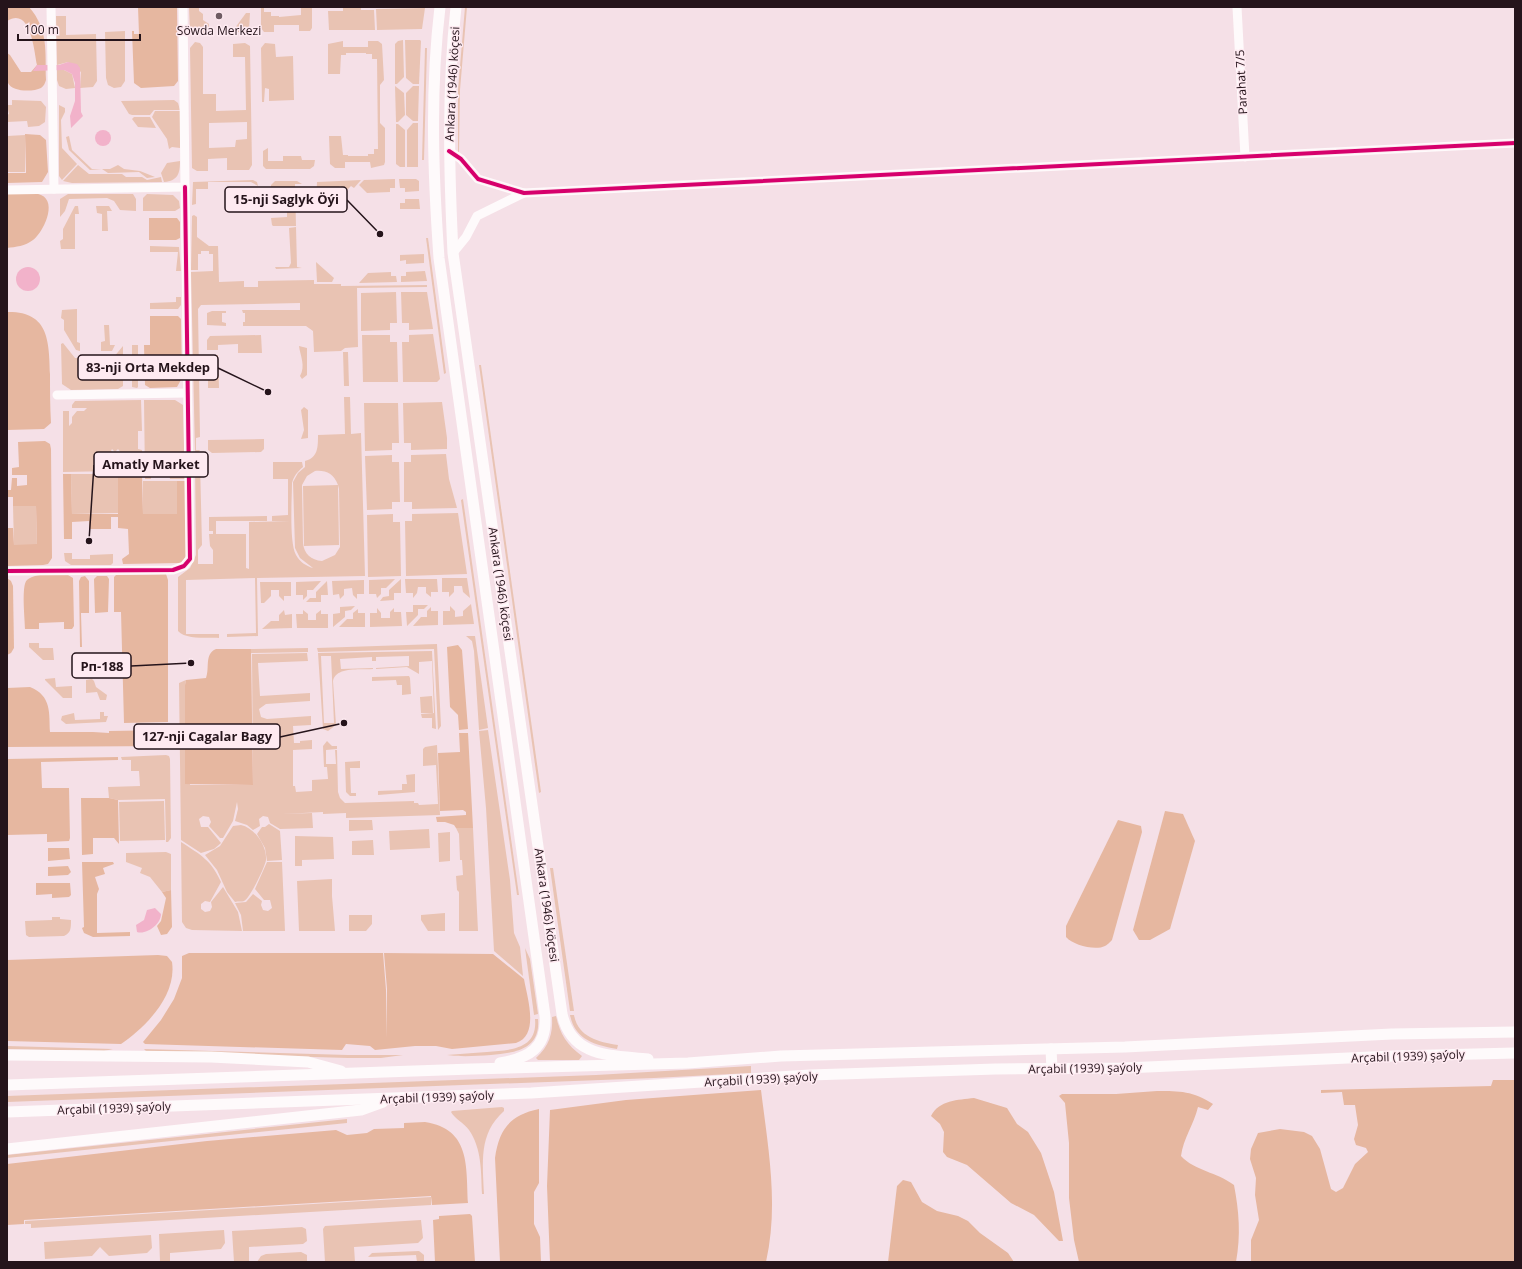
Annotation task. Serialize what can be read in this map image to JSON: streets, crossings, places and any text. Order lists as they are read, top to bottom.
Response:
{
  "streets": {
    "main road": ["Ankara (1946) köçesi", "Arçabil (1939) şaýoly"],
    "street": ["Parahat 7/5"]
  },
  "crossings": [
    ["Ankara (1946) köçesi", "Arçabil (1939) şaýoly"]
  ],
  "places": [
    "Söwda Merkezi",
    "15-nji Saglyk Öýi",
    "83-nji Orta Mekdep",
    "Amatly Market",
    "Рп-188",
    "127-nji Cagalar Bagy"
  ],
  "scale_bar": "100 m"
}
